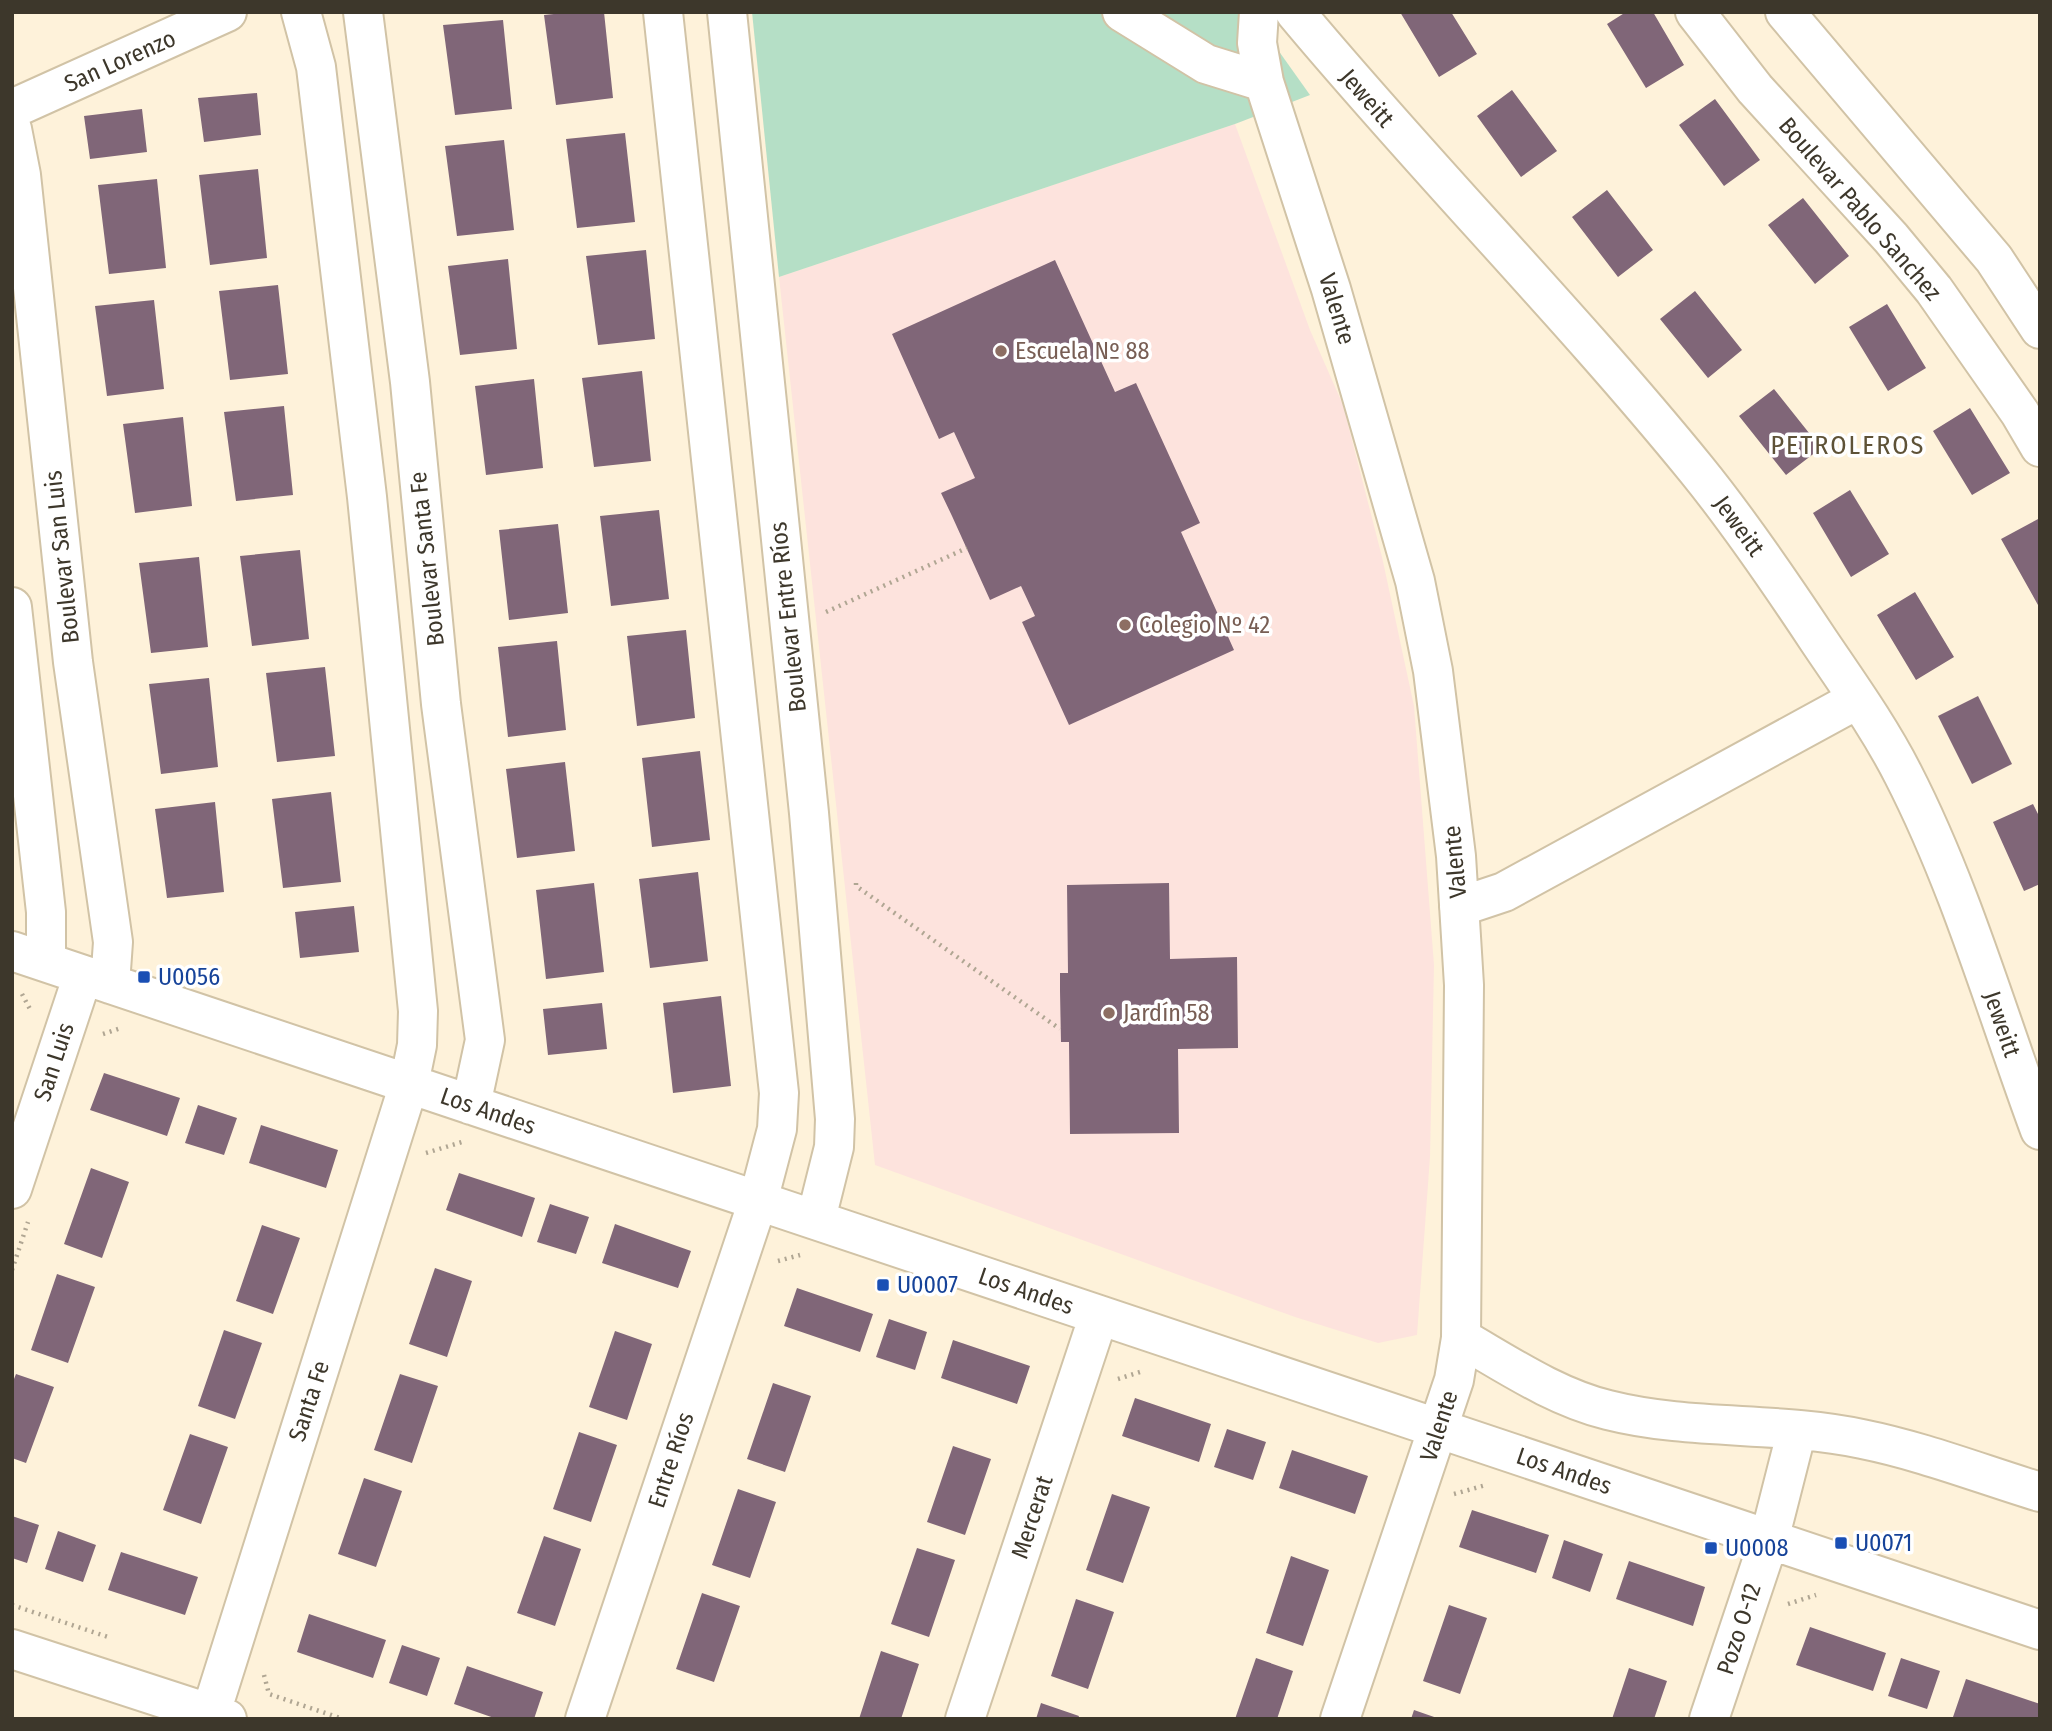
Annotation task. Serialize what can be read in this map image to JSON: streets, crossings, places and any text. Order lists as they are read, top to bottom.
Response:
{
  "streets": {
    "street": [
      "San Lorenzo",
      "Jeweitt",
      "Boulevar Pablo Sanchez",
      "Valente",
      "Boulevar San Luis",
      "Boulevar Santa Fe",
      "Boulevar Entre Ríos",
      "San Luis",
      "Los Andes",
      "Santa Fe",
      "Entre Ríos",
      "Mercerat",
      "Pozo O-12"
    ]
  },
  "crossings": [
    ["Valente", "Los Andes"],
    ["Boulevar San Luis", "San Luis"],
    ["Boulevar San Luis", "Los Andes"],
    ["Boulevar Santa Fe", "Los Andes"],
    ["Boulevar Entre Ríos", "Los Andes"],
    ["San Luis", "Los Andes"],
    ["Los Andes", "Santa Fe"],
    ["Los Andes", "Entre Ríos"],
    ["Los Andes", "Mercerat"],
    ["Los Andes", "Pozo O-12"]
  ],
  "districts": ["PETROLEROS"],
  "places": {
    "other": ["Escuela Nº 88", "Colegio Nº 42", "Jardín 58"],
    "transit": [
      "U0056",
      "U0007",
      "U0071",
      "U0008"
    ]
  }
}
